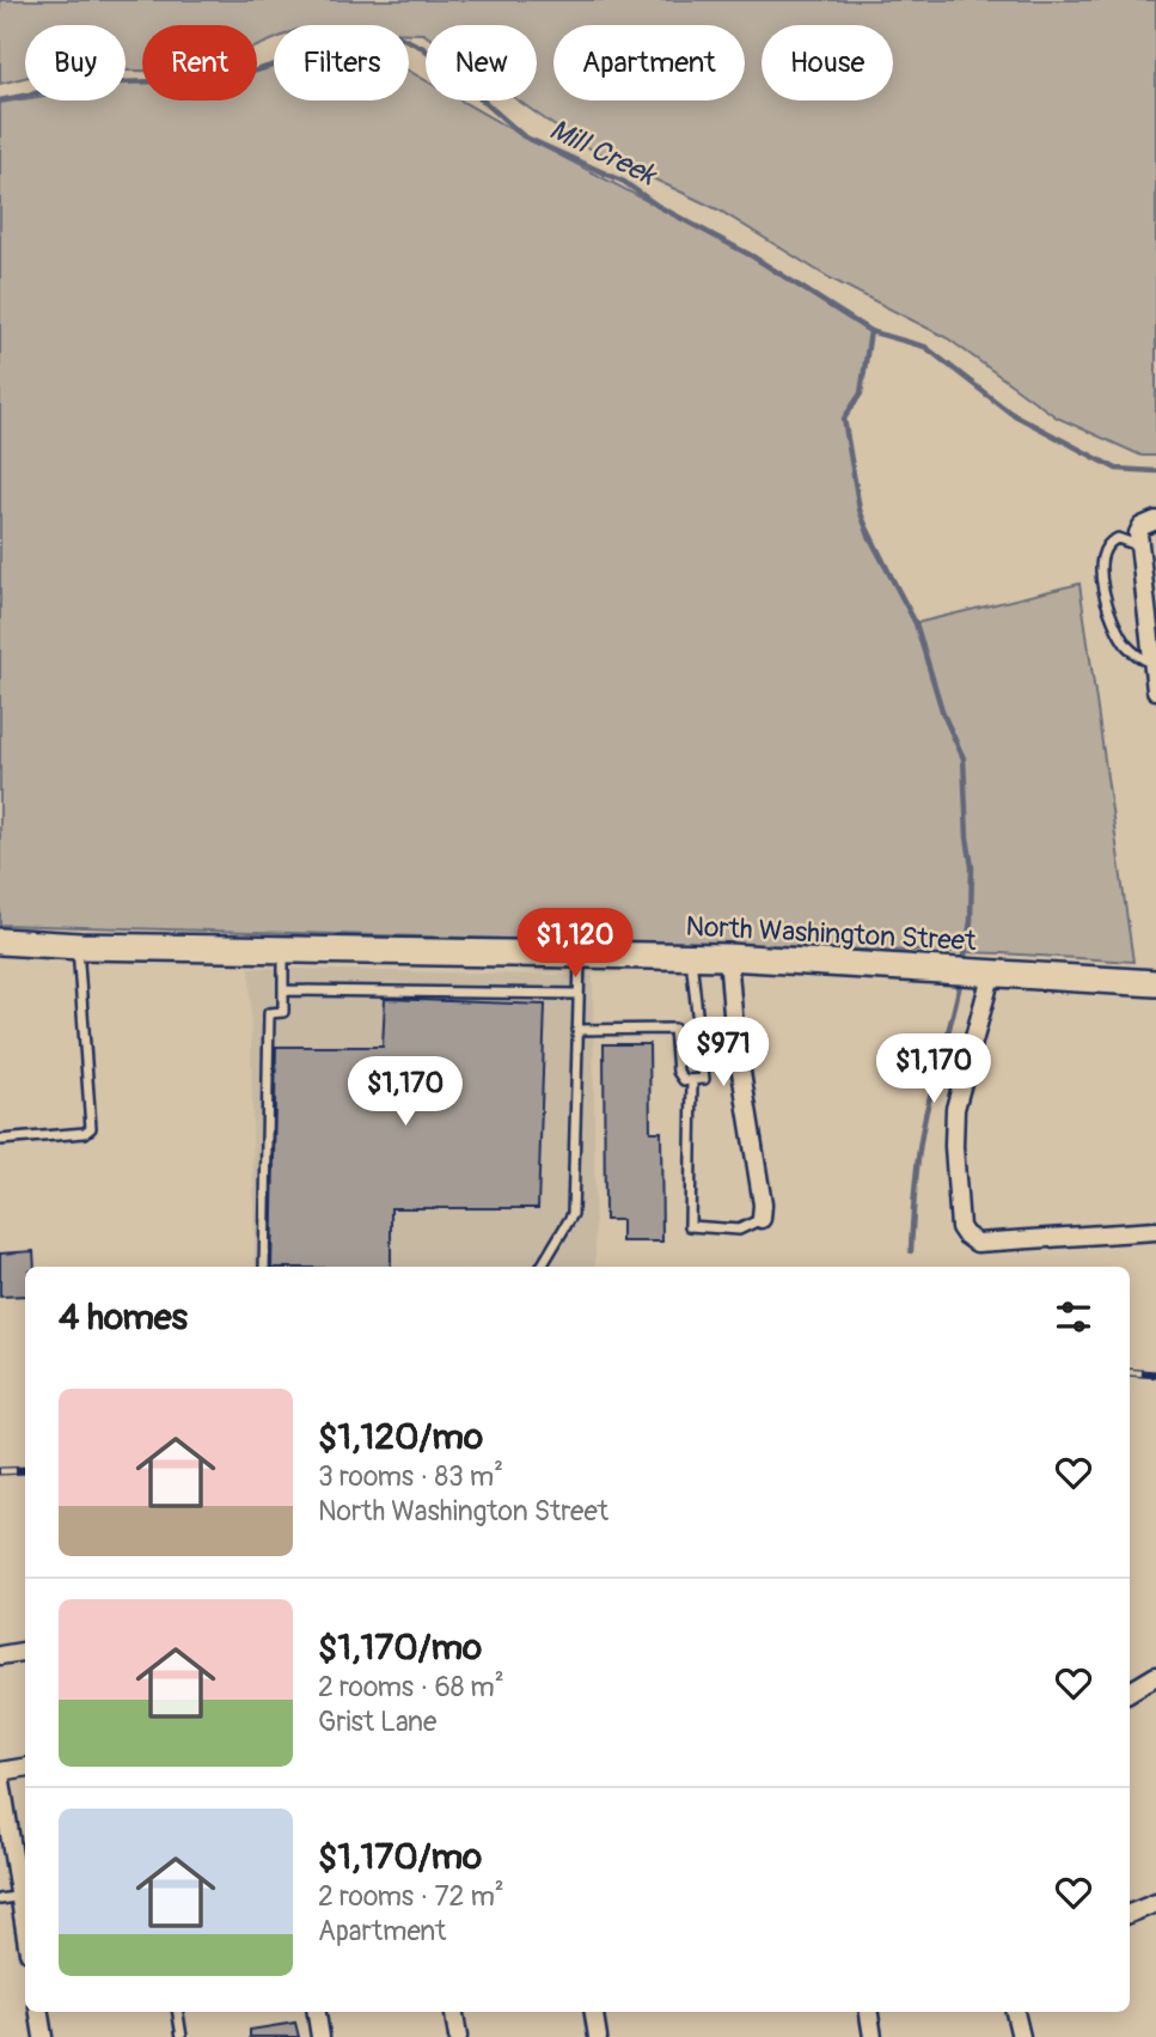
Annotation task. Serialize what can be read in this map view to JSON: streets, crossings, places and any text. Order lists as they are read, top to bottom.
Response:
{
  "streets": {
    "street": ["North Washington Street"]
  },
  "water": ["Mill Creek"],
  "page": {
    "chip": [
      "Buy",
      "Rent",
      "Filters",
      "New",
      "Apartment",
      "House"
    ],
    "price": [
      "$1,120",
      "$971",
      "$1,170",
      "$1,170"
    ],
    "heading": "4 homes",
    "list": [
      {
        "name": "$1,120/mo",
        "note": "3 rooms · 83 m² · North Washington Street"
      },
      {
        "name": "$1,170/mo",
        "note": "2 rooms · 68 m² · Grist Lane"
      },
      {
        "name": "$1,170/mo",
        "note": "2 rooms · 72 m² · Apartment"
      }
    ]
  }
}
